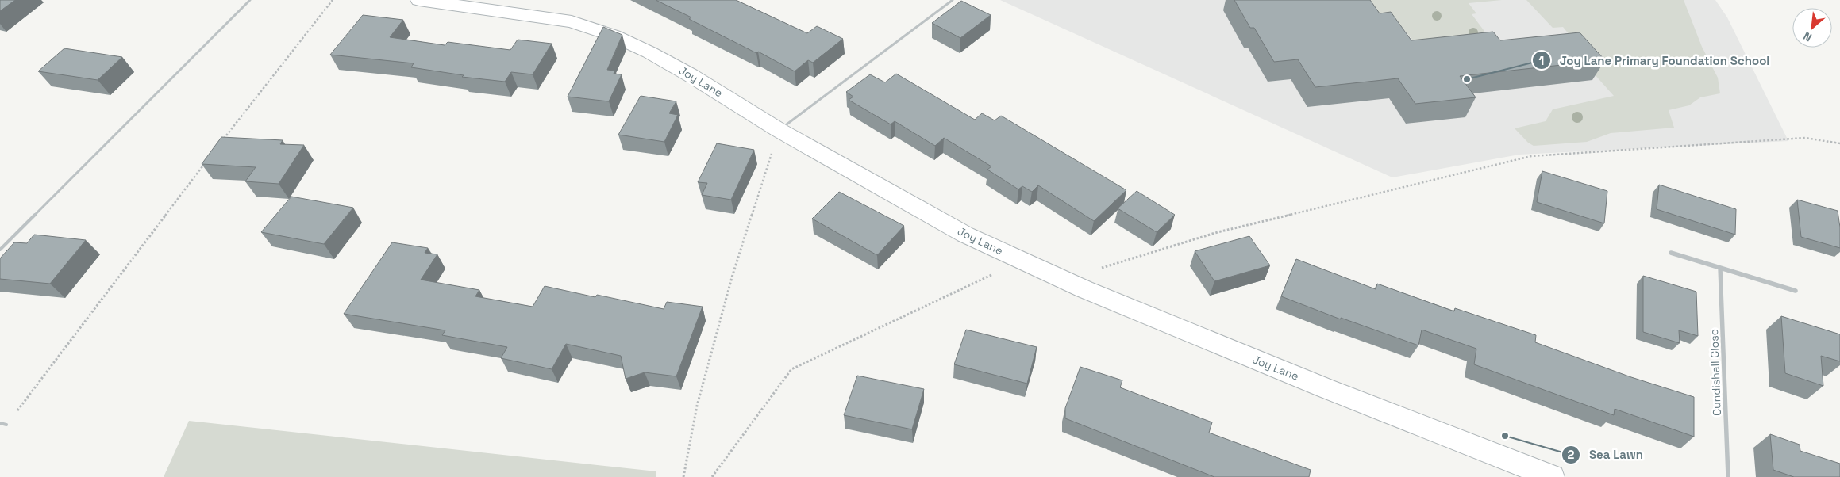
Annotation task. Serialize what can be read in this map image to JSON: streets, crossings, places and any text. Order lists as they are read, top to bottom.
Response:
{
  "streets": {
    "street": ["Joy Lane", "Cundishall Close"]
  },
  "places": ["Joy Lane Primary Foundation School", "Sea Lawn"],
  "north": "bottom left"
}
